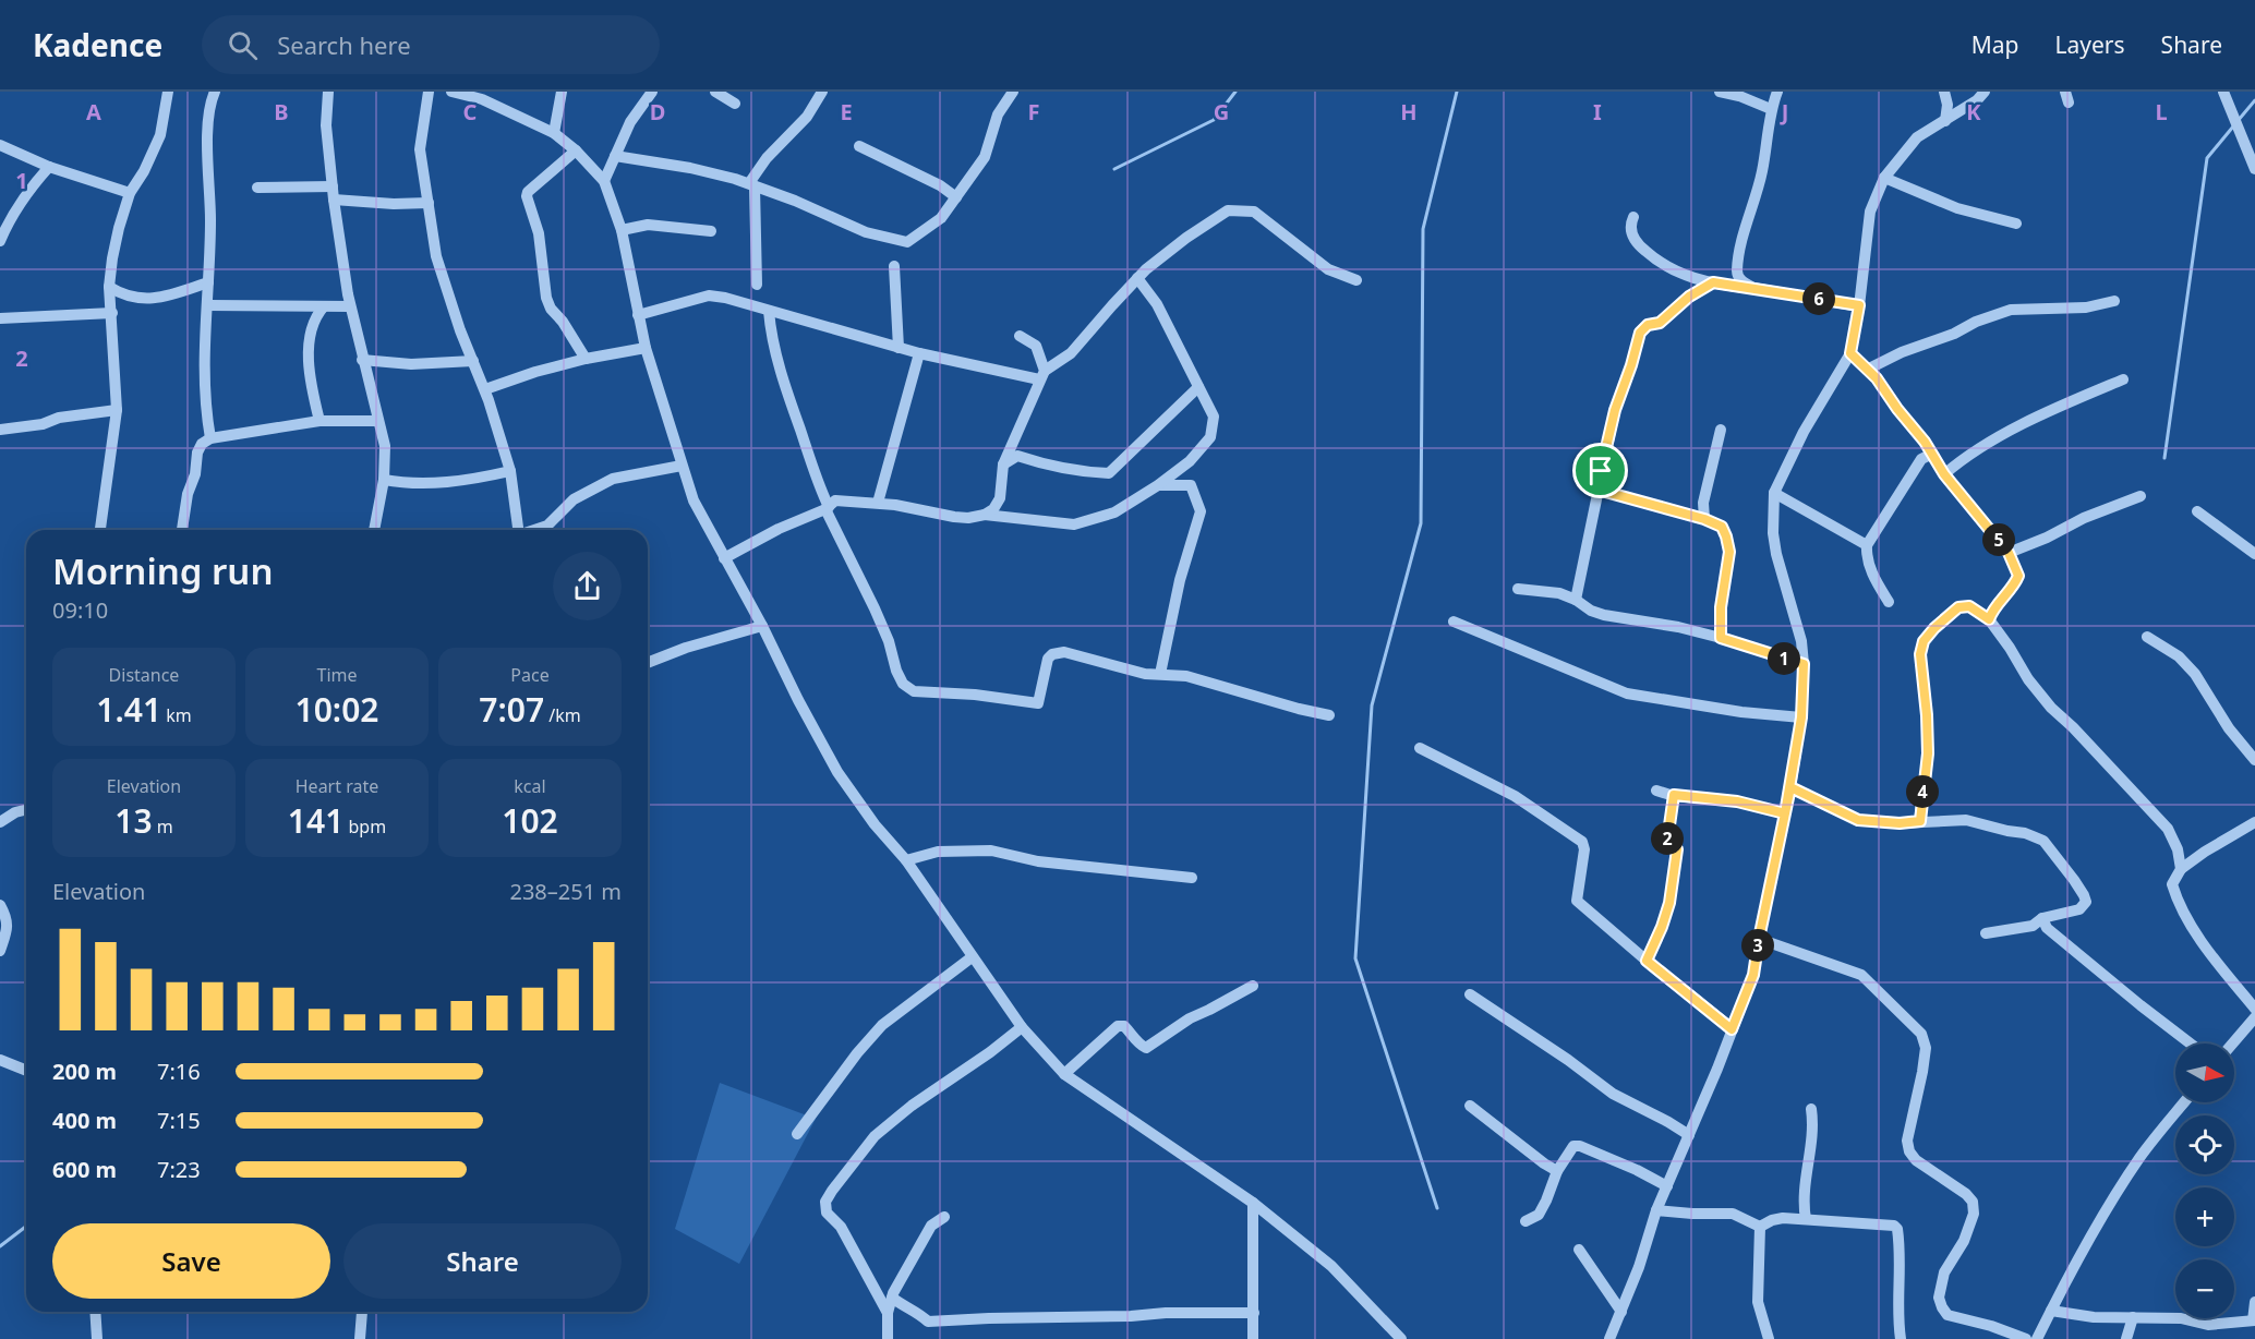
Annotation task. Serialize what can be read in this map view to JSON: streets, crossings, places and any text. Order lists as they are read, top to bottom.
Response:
{
  "north": "right",
  "page": {
    "header": "Kadence",
    "search": "Search here",
    "nav": ["Map", "Layers", "Share"],
    "pins": [
      "6",
      "5",
      "1",
      "4",
      "2",
      "3"
    ],
    "heading": ["Morning run", "09:10"],
    "stats": [
      ["Distance", "1.41 km"],
      ["Time", "10:02"],
      ["Pace", "7:07 /km"],
      ["Elevation", "13 m"],
      ["Heart rate", "141 bpm"],
      ["kcal", "102"]
    ],
    "chart": ["Elevation", "238–251 m"],
    "map_buttons": ["+", "−"],
    "list": [
      {
        "name": "200 m",
        "note": "7:16"
      },
      {
        "name": "400 m",
        "note": "7:15"
      },
      {
        "name": "600 m",
        "note": "7:23"
      }
    ],
    "buttons": ["Save", "Share"]
  },
  "grid": {
    "columns": [
      "A",
      "B",
      "C",
      "D",
      "E",
      "F",
      "G",
      "H",
      "I",
      "J",
      "K",
      "L"
    ],
    "rows": ["1", "2"]
  }
}
